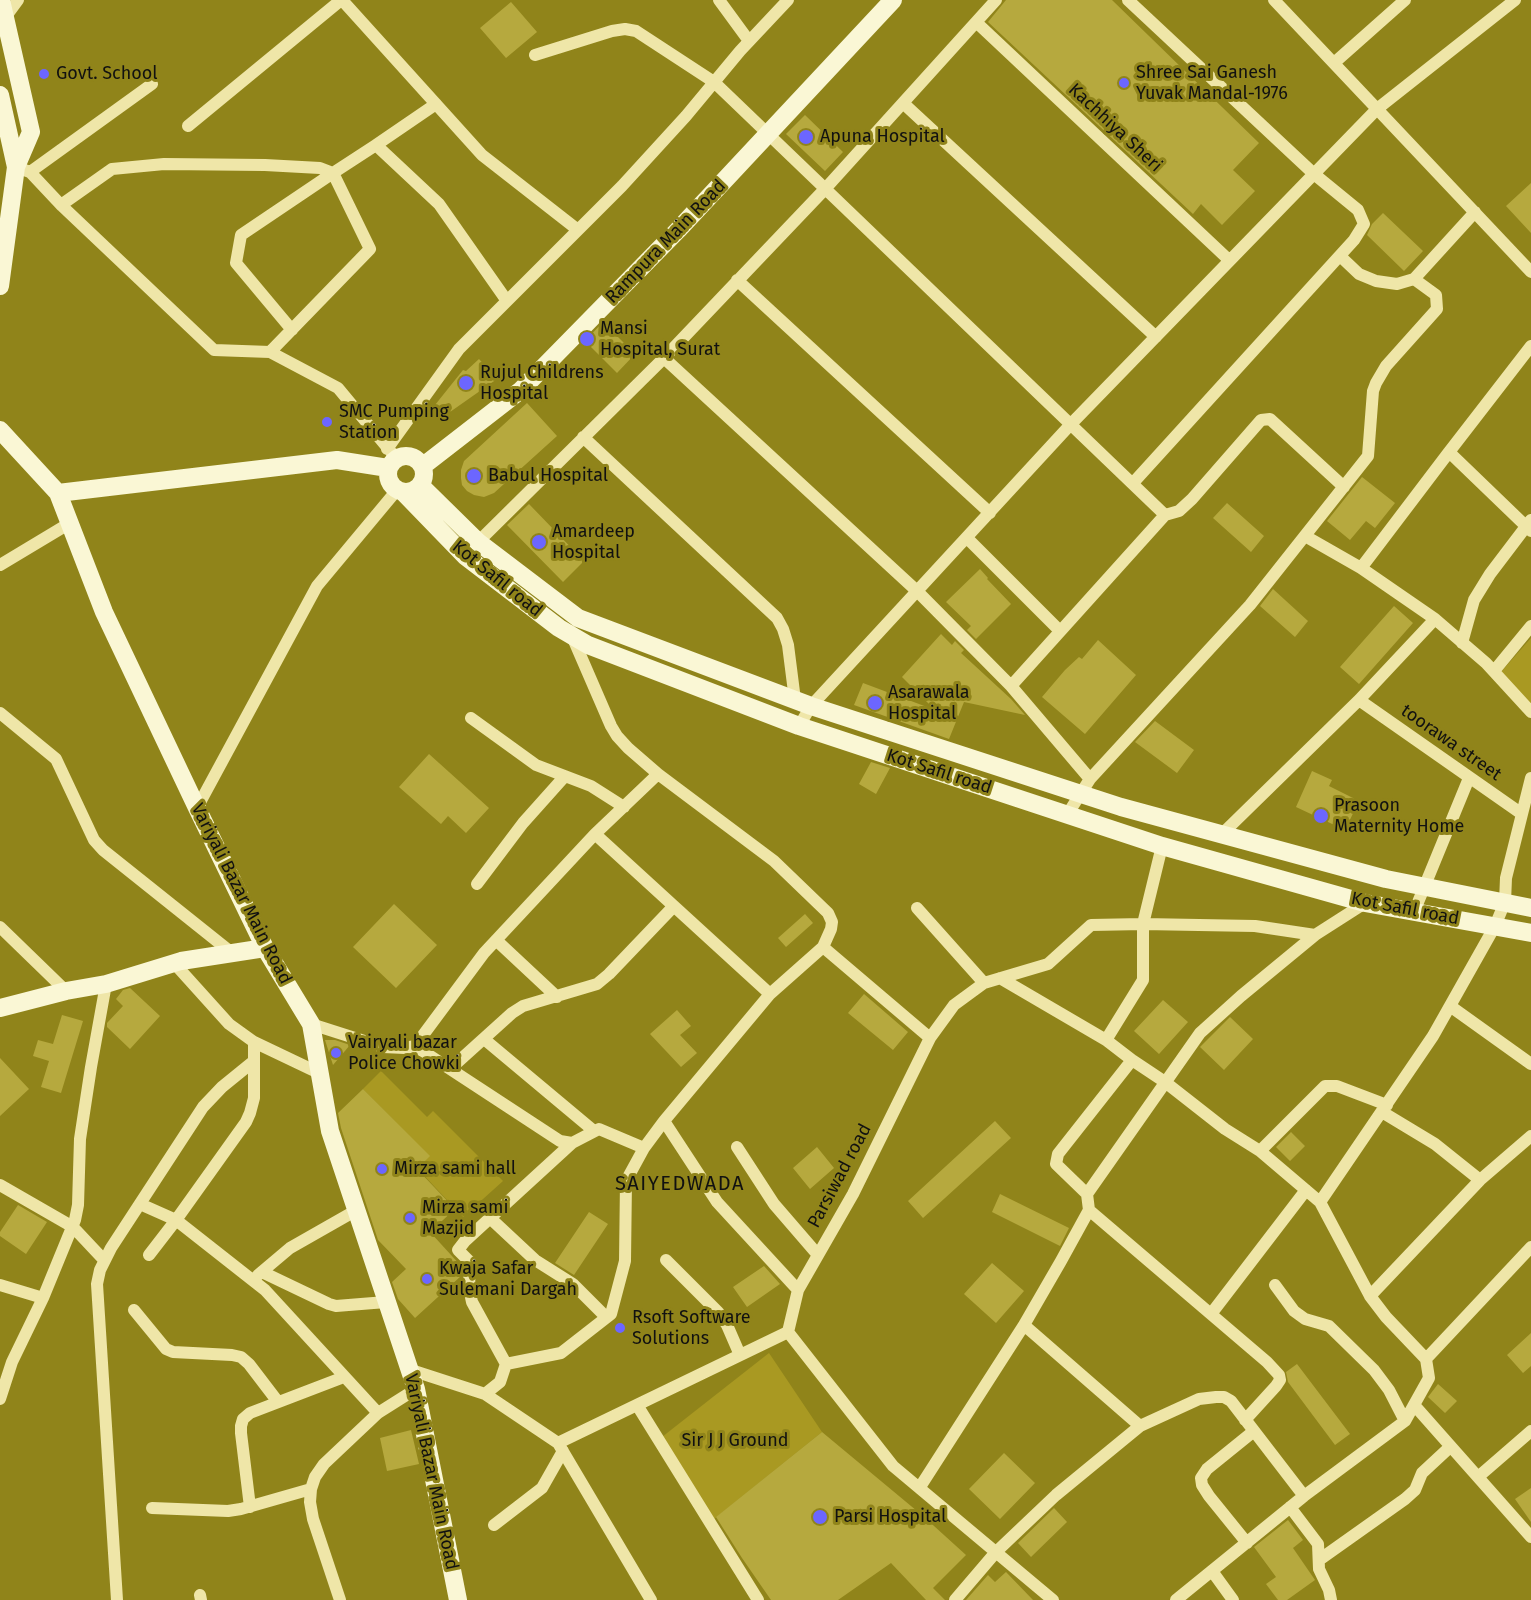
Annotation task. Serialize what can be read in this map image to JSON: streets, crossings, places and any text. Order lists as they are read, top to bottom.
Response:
{
  "streets": {
    "main road": ["Rampura Main Road", "Kot Safil road", "Variyali Bazar Main Road"],
    "street": ["Kachhiya Sheri", "toorawa street", "Parsiwad road"]
  },
  "crossings": [
    ["Rampura Main Road", "Kot Safil road"]
  ],
  "districts": ["SAIYEDWADA"],
  "parks": ["Sir J J Ground"],
  "places": [
    "Govt. School",
    "Shree Sai Ganesh Yuvak Mandal-1976",
    "Apuna Hospital",
    "Mansi Hospital, Surat",
    "Rujul Childrens Hospital",
    "SMC Pumping Station",
    "Babul Hospital",
    "Amardeep Hospital",
    "Asarawala Hospital",
    "Prasoon Maternity Home",
    "Vairyali bazar Police Chowki",
    "Mirza sami hall",
    "Mirza sami Mazjid",
    "Kwaja Safar Sulemani Dargah",
    "Rsoft Software Solutions",
    "Parsi Hospital"
  ]
}
